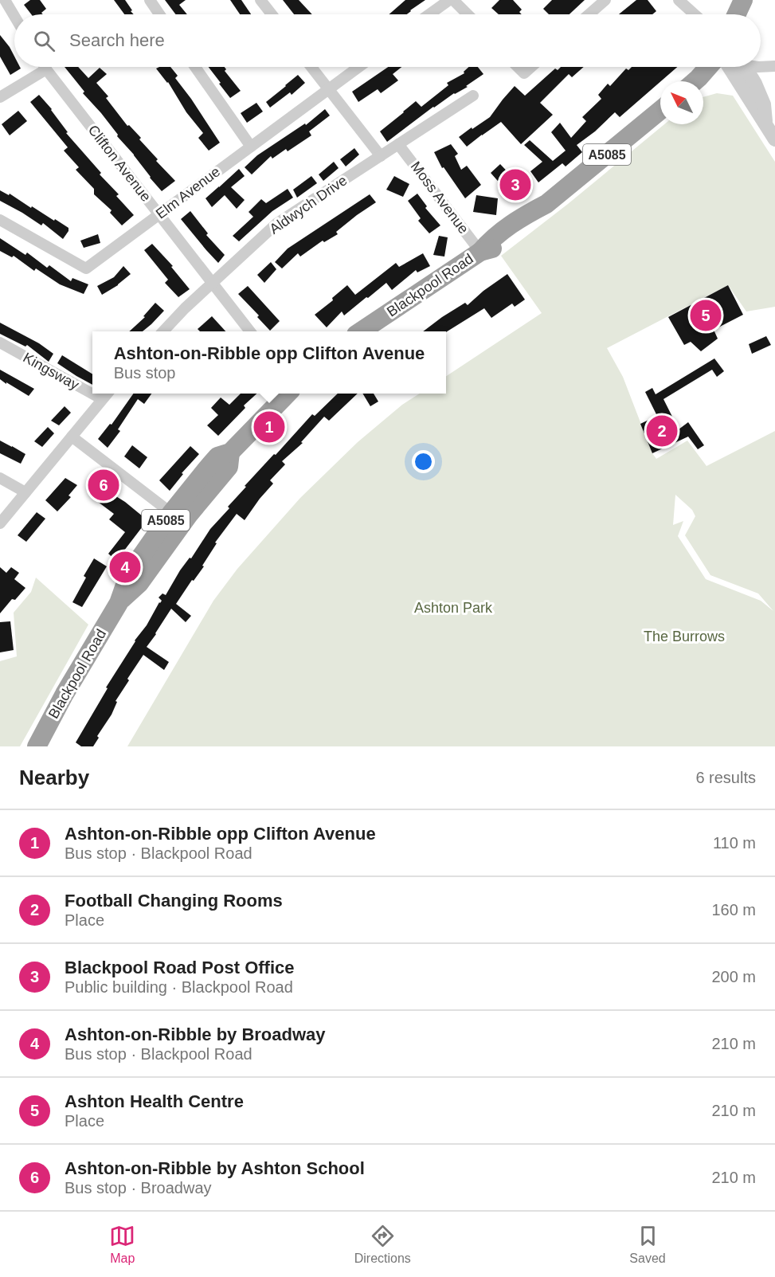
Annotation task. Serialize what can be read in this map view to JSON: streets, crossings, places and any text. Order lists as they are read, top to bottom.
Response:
{
  "streets": {
    "highway": ["A5085", "Blackpool Road"],
    "street": [
      "Clifton Avenue",
      "Elm Avenue",
      "Moss Avenue",
      "Aldwych Drive",
      "Kingsway"
    ]
  },
  "crossings": [
    ["Clifton Avenue", "Elm Avenue"],
    ["Clifton Avenue", "Aldwych Drive"],
    ["Moss Avenue", "Aldwych Drive"],
    ["Moss Avenue", "Blackpool Road"]
  ],
  "parks": ["Ashton Park", "The Burrows"],
  "north": "top left",
  "page": {
    "search": "Search here",
    "pins": [
      "3",
      "5",
      "1",
      "2",
      "6",
      "4"
    ],
    "popup": ["Ashton-on-Ribble opp Clifton Avenue", "Bus stop"],
    "heading": ["Nearby", "6 results"],
    "list": [
      {
        "mark": "1",
        "name": "Ashton-on-Ribble opp Clifton Avenue",
        "note": "Bus stop · Blackpool Road",
        "value": "110 m"
      },
      {
        "mark": "2",
        "name": "Football Changing Rooms",
        "note": "Place",
        "value": "160 m"
      },
      {
        "mark": "3",
        "name": "Blackpool Road Post Office",
        "note": "Public building · Blackpool Road",
        "value": "200 m"
      },
      {
        "mark": "4",
        "name": "Ashton-on-Ribble by Broadway",
        "note": "Bus stop · Blackpool Road",
        "value": "210 m"
      },
      {
        "mark": "5",
        "name": "Ashton Health Centre",
        "note": "Place",
        "value": "210 m"
      },
      {
        "mark": "6",
        "name": "Ashton-on-Ribble by Ashton School",
        "note": "Bus stop · Broadway",
        "value": "210 m"
      }
    ],
    "nav": ["Map", "Directions", "Saved"]
  }
}
